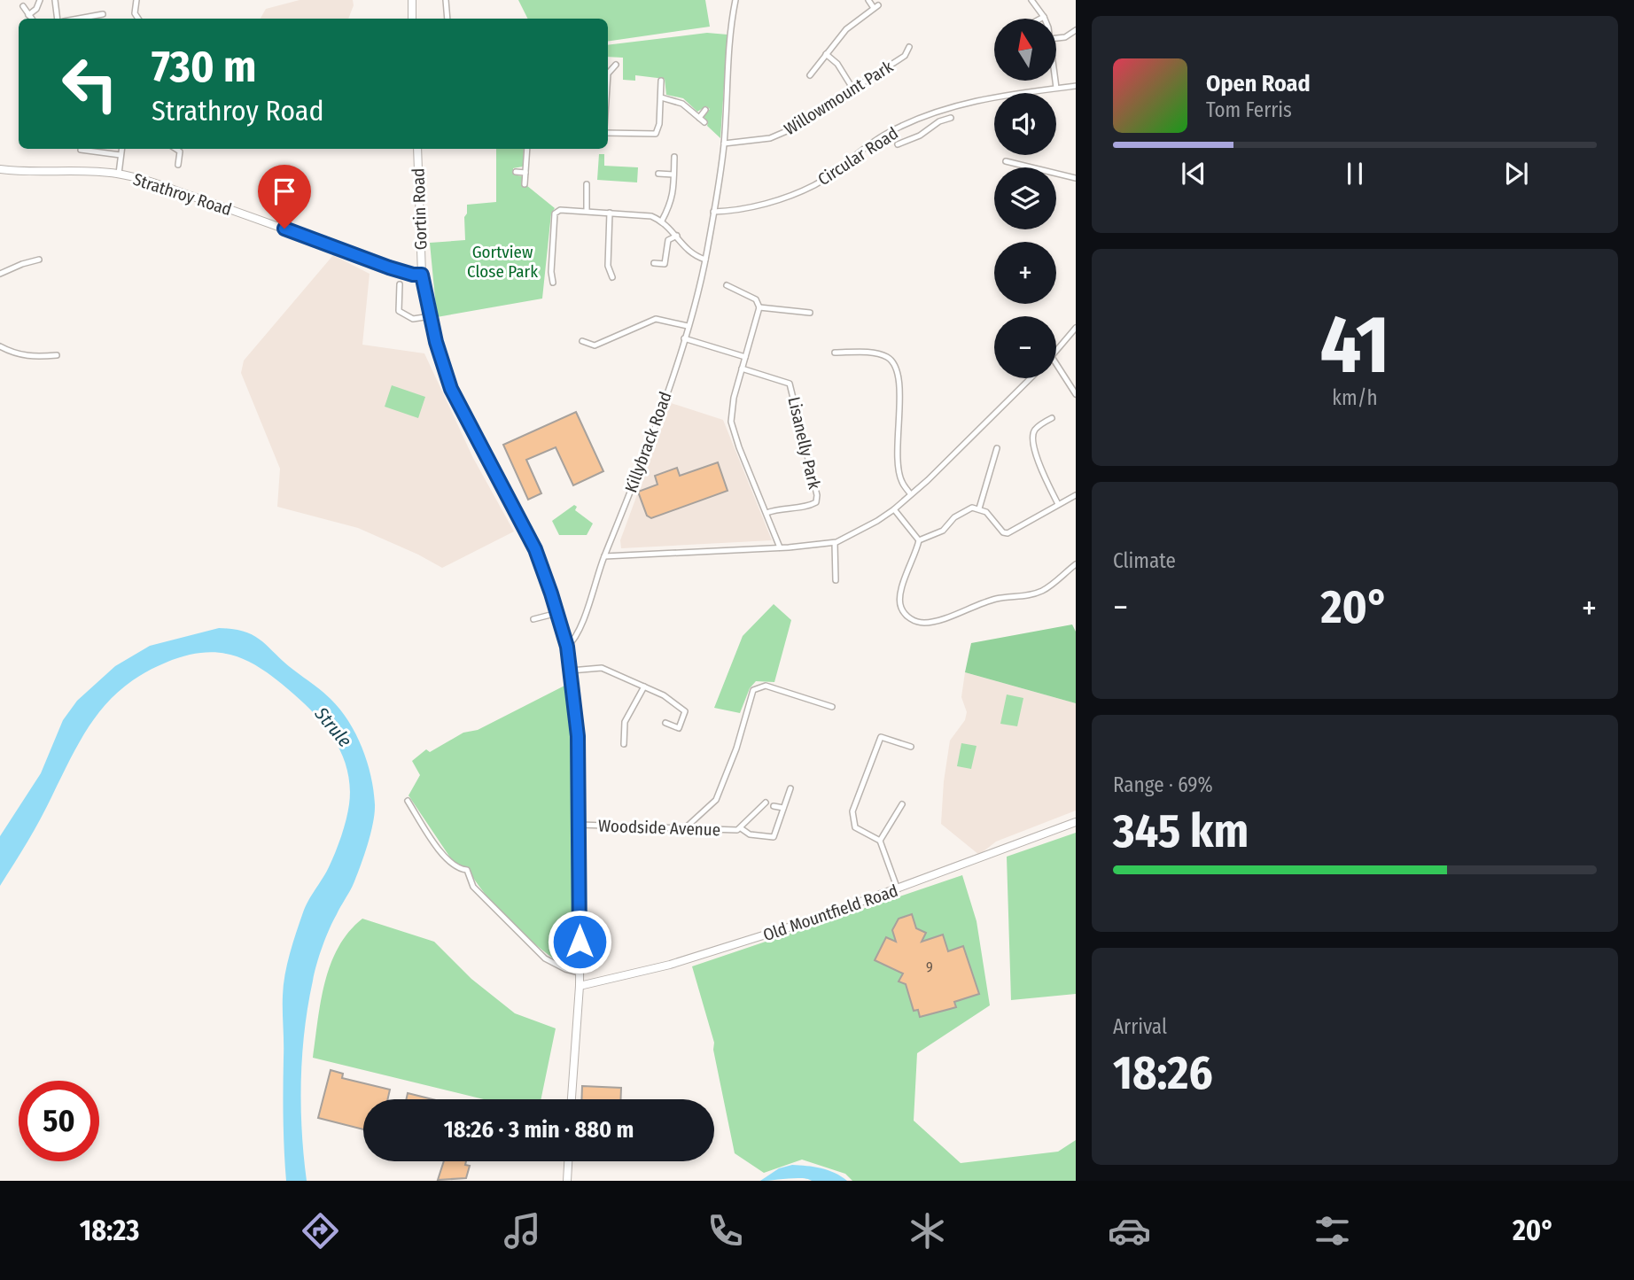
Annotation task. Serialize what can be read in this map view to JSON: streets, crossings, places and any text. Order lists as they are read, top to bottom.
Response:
{
  "streets": {
    "main road": ["Strathroy Road", "Gortin Road", "Old Mountfield Road"],
    "street": [
      "Willowmount Park",
      "Circular Road",
      "Killybrack Road",
      "Lisanelly Park",
      "Woodside Avenue"
    ]
  },
  "crossings": [
    ["Willowmount Park", "Killybrack Road"],
    ["Circular Road", "Killybrack Road"],
    ["Strathroy Road", "Gortin Road"],
    ["Gortin Road", "Killybrack Road"],
    ["Gortin Road", "Woodside Avenue"],
    ["Gortin Road", "Old Mountfield Road"]
  ],
  "water": ["Strule"],
  "parks": ["Gortview Close Park"],
  "house_numbers": ["9"],
  "north": "top",
  "page": {
    "map_buttons": ["+", "−"],
    "turn": ["730 m", "Strathroy Road"],
    "song": ["Open Road", "Tom Ferris"],
    "tile": [
      ["41", "km/h"],
      "Climate",
      ["Range · 69%", "345 km"],
      ["Arrival", "18:26"]
    ],
    "heat": ["−", "20°", "+"],
    "limit": "50",
    "trip": "18:26 · 3 min · 880 m",
    "tabs": ["18:23", "20°"]
  }
}
